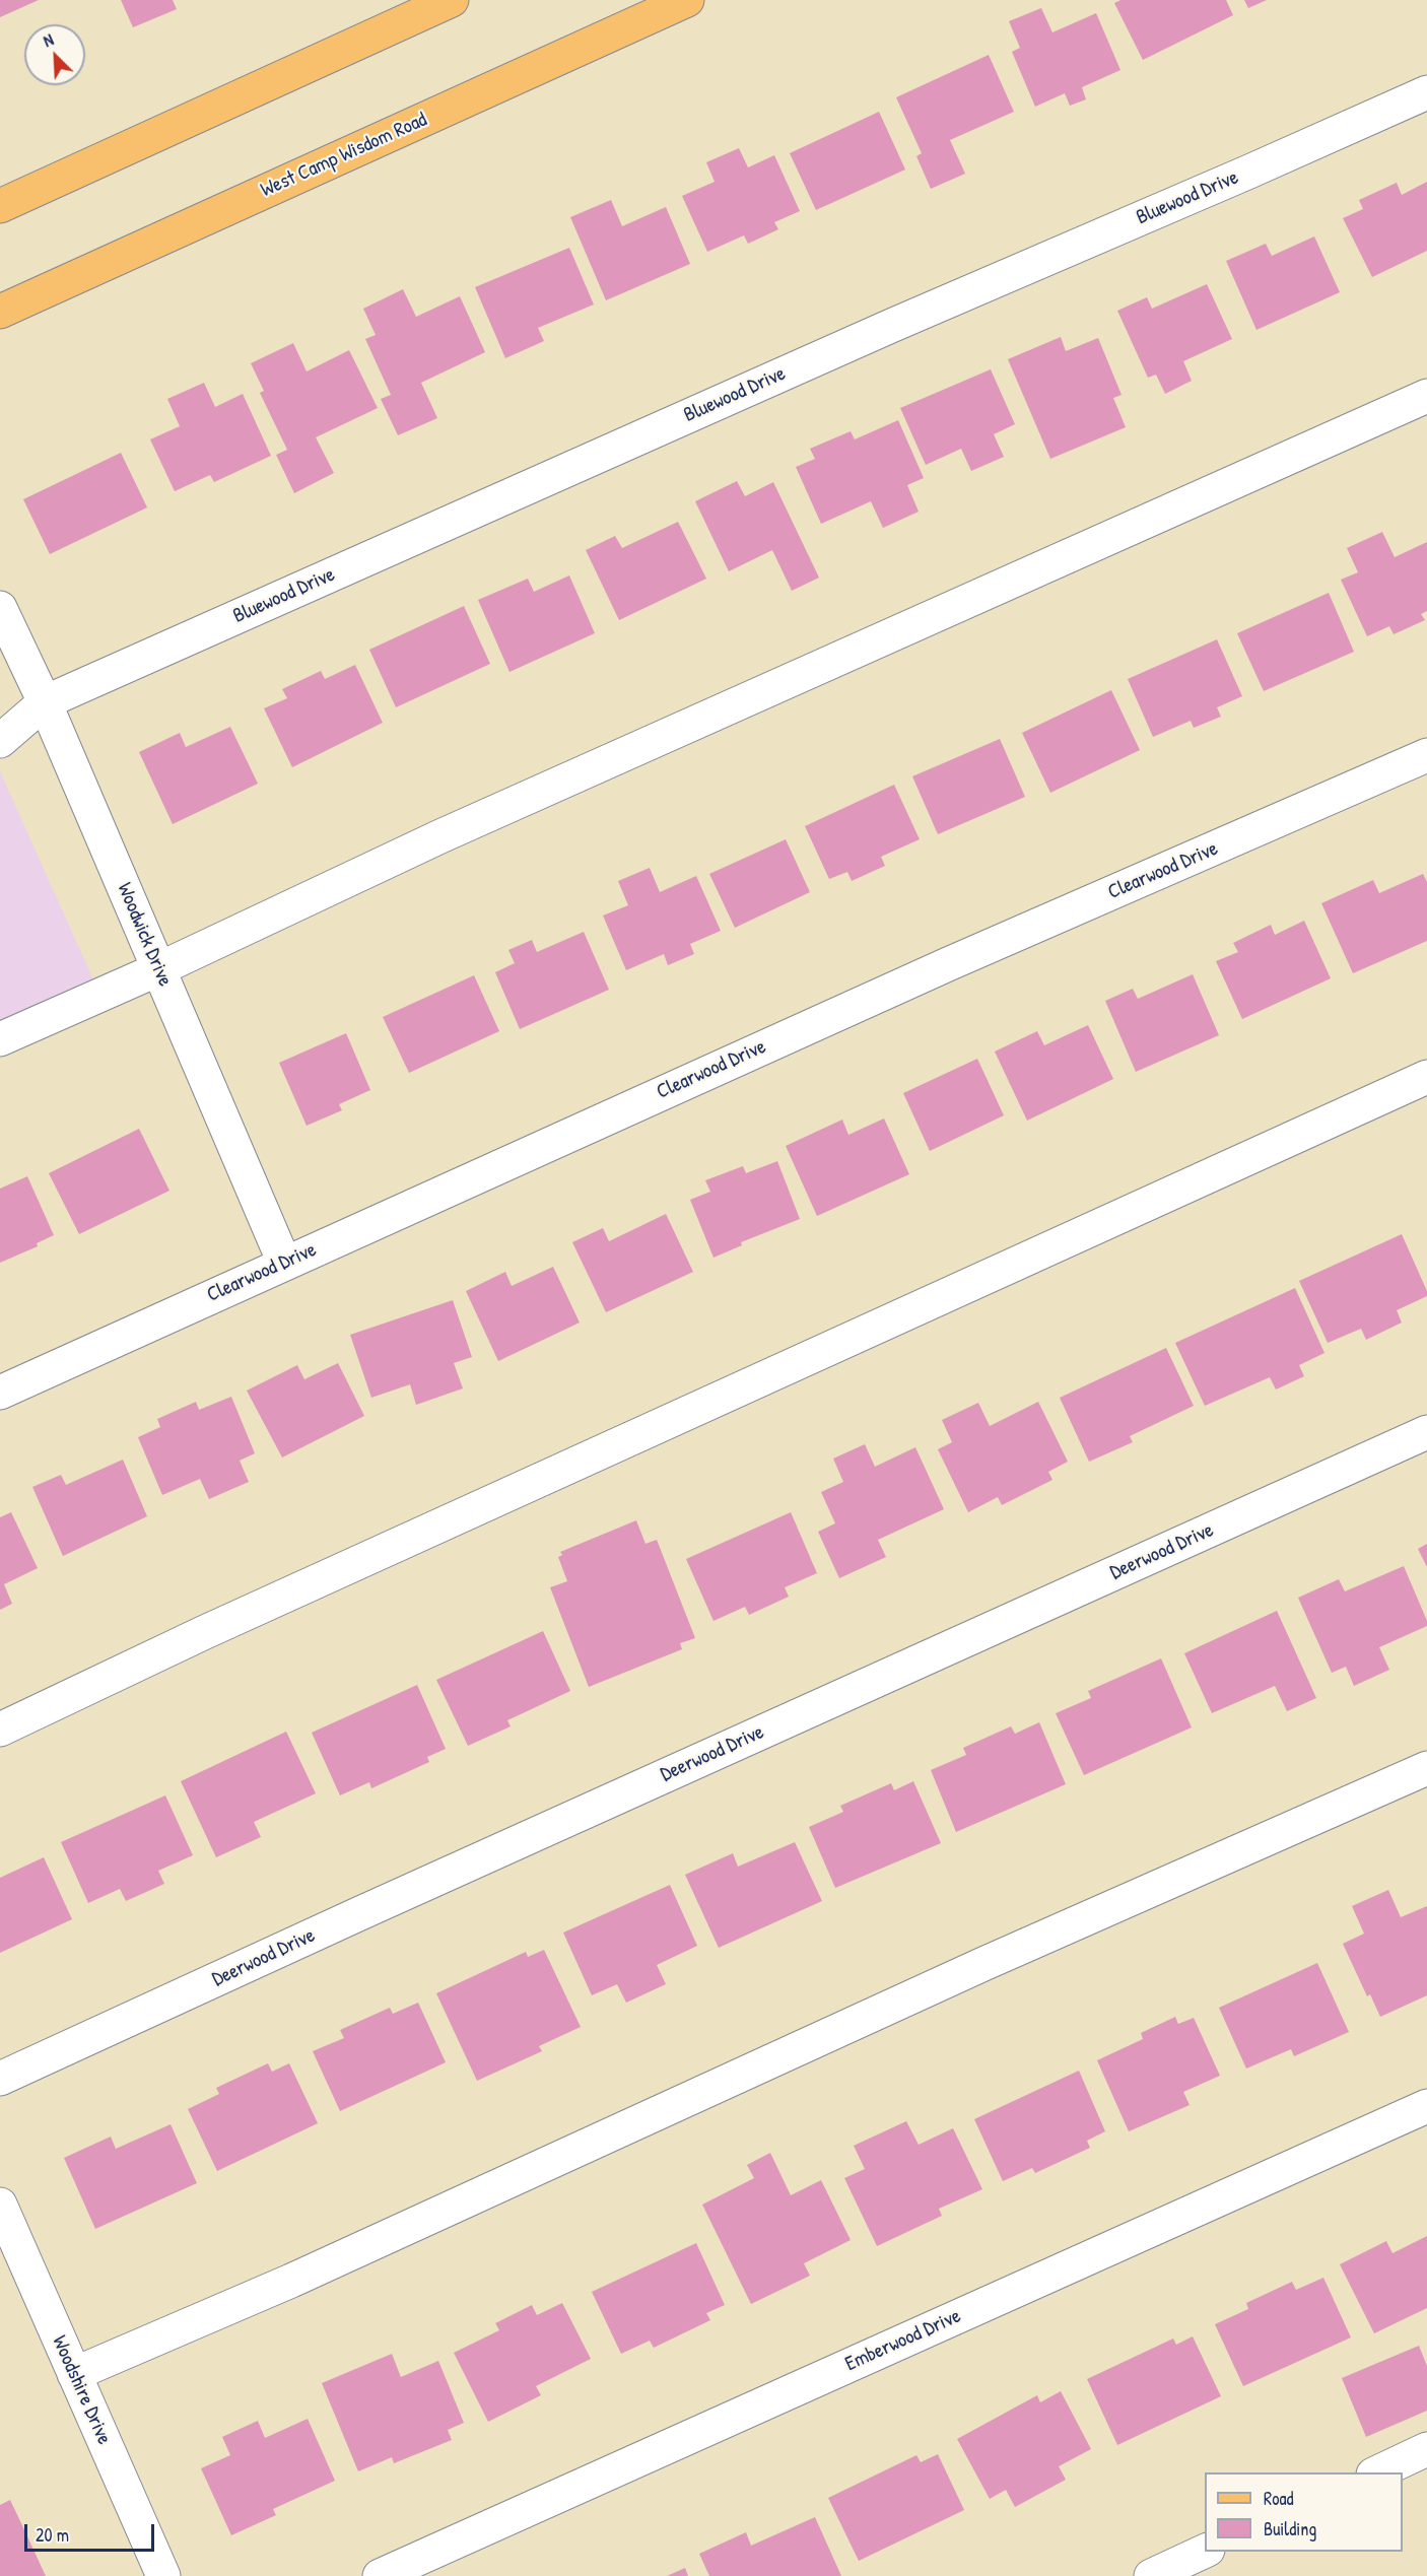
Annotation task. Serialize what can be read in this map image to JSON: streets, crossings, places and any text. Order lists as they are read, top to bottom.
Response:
{
  "streets": {
    "main road": ["West Camp Wisdom Road"],
    "street": [
      "Bluewood Drive",
      "Clearwood Drive",
      "Woodwick Drive",
      "Deerwood Drive",
      "Emberwood Drive",
      "Woodshire Drive"
    ]
  },
  "crossings": [
    ["Bluewood Drive", "Woodwick Drive"],
    ["Clearwood Drive", "Woodwick Drive"]
  ],
  "legend": ["Road", "Building"],
  "scale_bar": "20 m",
  "north": "top left"
}
